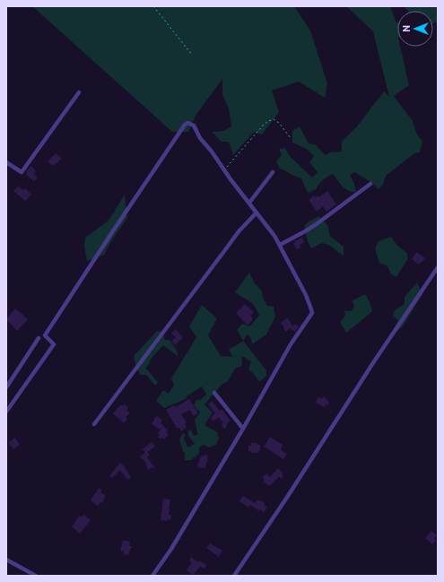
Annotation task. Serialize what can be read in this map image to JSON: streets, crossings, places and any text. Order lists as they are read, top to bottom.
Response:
{
  "north": "left"
}
